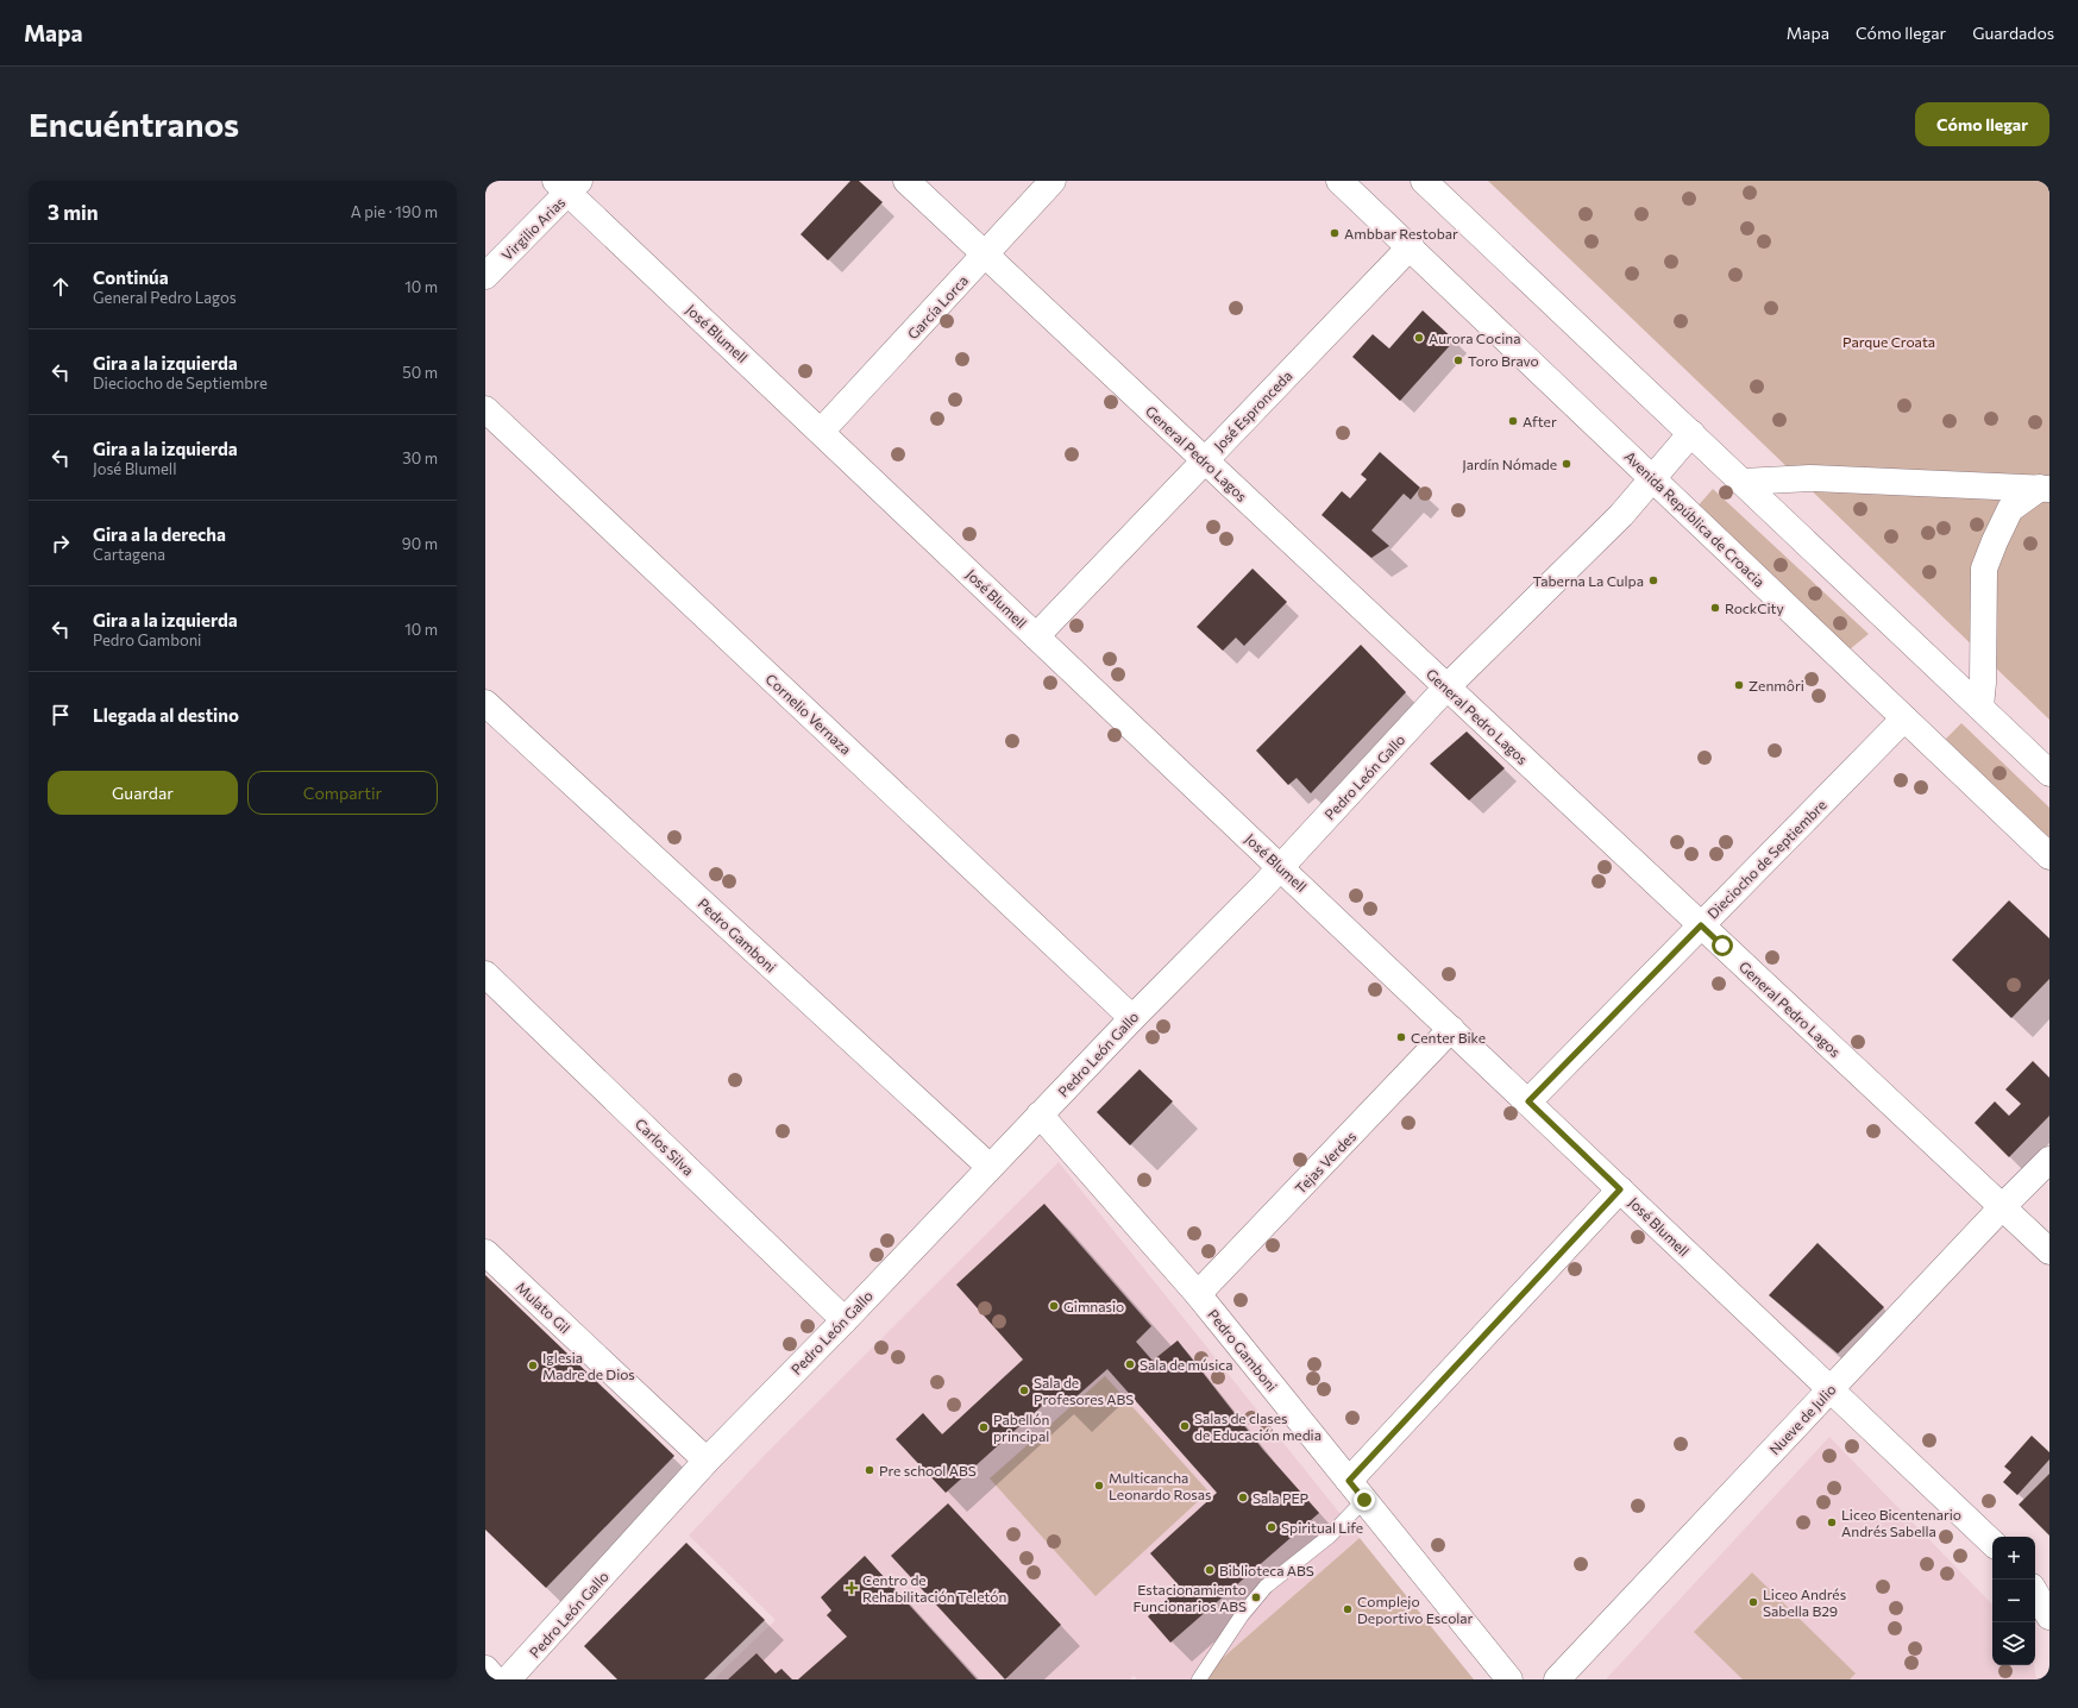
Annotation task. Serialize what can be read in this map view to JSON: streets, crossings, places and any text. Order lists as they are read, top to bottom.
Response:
{
  "streets": {
    "main road": [
      "Virgilio Arias",
      "García Lorca",
      "José Blumell",
      "José Espronceda",
      "General Pedro Lagos",
      "Avenida República de Croacia",
      "Cornelio Vernaza",
      "Pedro León Gallo",
      "Dieciocho de Septiembre",
      "Pedro Gamboni",
      "Carlos Silva",
      "Tejas Verdes",
      "Mulato Gil",
      "Nueve de Julio"
    ]
  },
  "crossings": [
    ["Virgilio Arias", "José Blumell"],
    ["García Lorca", "José Blumell"],
    ["García Lorca", "General Pedro Lagos"],
    ["José Blumell", "José Espronceda"],
    ["José Blumell", "Pedro León Gallo"],
    ["José Blumell", "Dieciocho de Septiembre"],
    ["José Blumell", "Tejas Verdes"],
    ["José Blumell", "Nueve de Julio"],
    ["José Espronceda", "General Pedro Lagos"],
    ["José Espronceda", "Avenida República de Croacia"],
    ["General Pedro Lagos", "Pedro León Gallo"],
    ["General Pedro Lagos", "Dieciocho de Septiembre"],
    ["General Pedro Lagos", "Nueve de Julio"],
    ["Avenida República de Croacia", "Pedro León Gallo"],
    ["Avenida República de Croacia", "Dieciocho de Septiembre"],
    ["Cornelio Vernaza", "Pedro León Gallo"],
    ["Pedro León Gallo", "Pedro Gamboni"],
    ["Pedro León Gallo", "Carlos Silva"],
    ["Pedro León Gallo", "Mulato Gil"],
    ["Pedro Gamboni", "Tejas Verdes"]
  ],
  "parks": ["Parque Croata"],
  "places": {
    "other": [
      "Ambbar Restobar",
      "Aurora Cocina",
      "Toro Bravo",
      "After",
      "Jardín Nómade",
      "Taberna La Culpa",
      "RockCity",
      "Zenmôri",
      "Center Bike",
      "Gimnasio",
      "Sala de música",
      "Iglesia Madre de Dios",
      "Sala de Profesores ABS",
      "Salas de clases de Educación media",
      "Pabellón principal",
      "Pre school ABS",
      "Multicancha Leonardo Rosas",
      "Sala PEP",
      "Liceo Bicentenario Andrés Sabella",
      "Spiritual Life",
      "Biblioteca ABS",
      "Estacionamiento Funcionarios ABS",
      "Liceo Andrés Sabella B29",
      "Complejo Deportivo Escolar"
    ],
    "health": ["Centro de Rehabilitación Teletón"]
  },
  "page": {
    "header": "Mapa",
    "nav": ["Mapa", "Cómo llegar", "Guardados"],
    "buttons": [
      "Cómo llegar",
      ["Guardar", "Compartir"]
    ],
    "title": "Encuéntranos",
    "heading": ["3 min", "A pie · 190 m"],
    "list": [
      ["Continúa", "General Pedro Lagos", "10 m"],
      ["Gira a la izquierda", "Dieciocho de Septiembre", "50 m"],
      ["Gira a la izquierda", "José Blumell", "30 m"],
      ["Gira a la derecha", "Cartagena", "90 m"],
      ["Gira a la izquierda", "Pedro Gamboni", "10 m"],
      "Llegada al destino"
    ],
    "map_buttons": ["+", "−"]
  }
}
